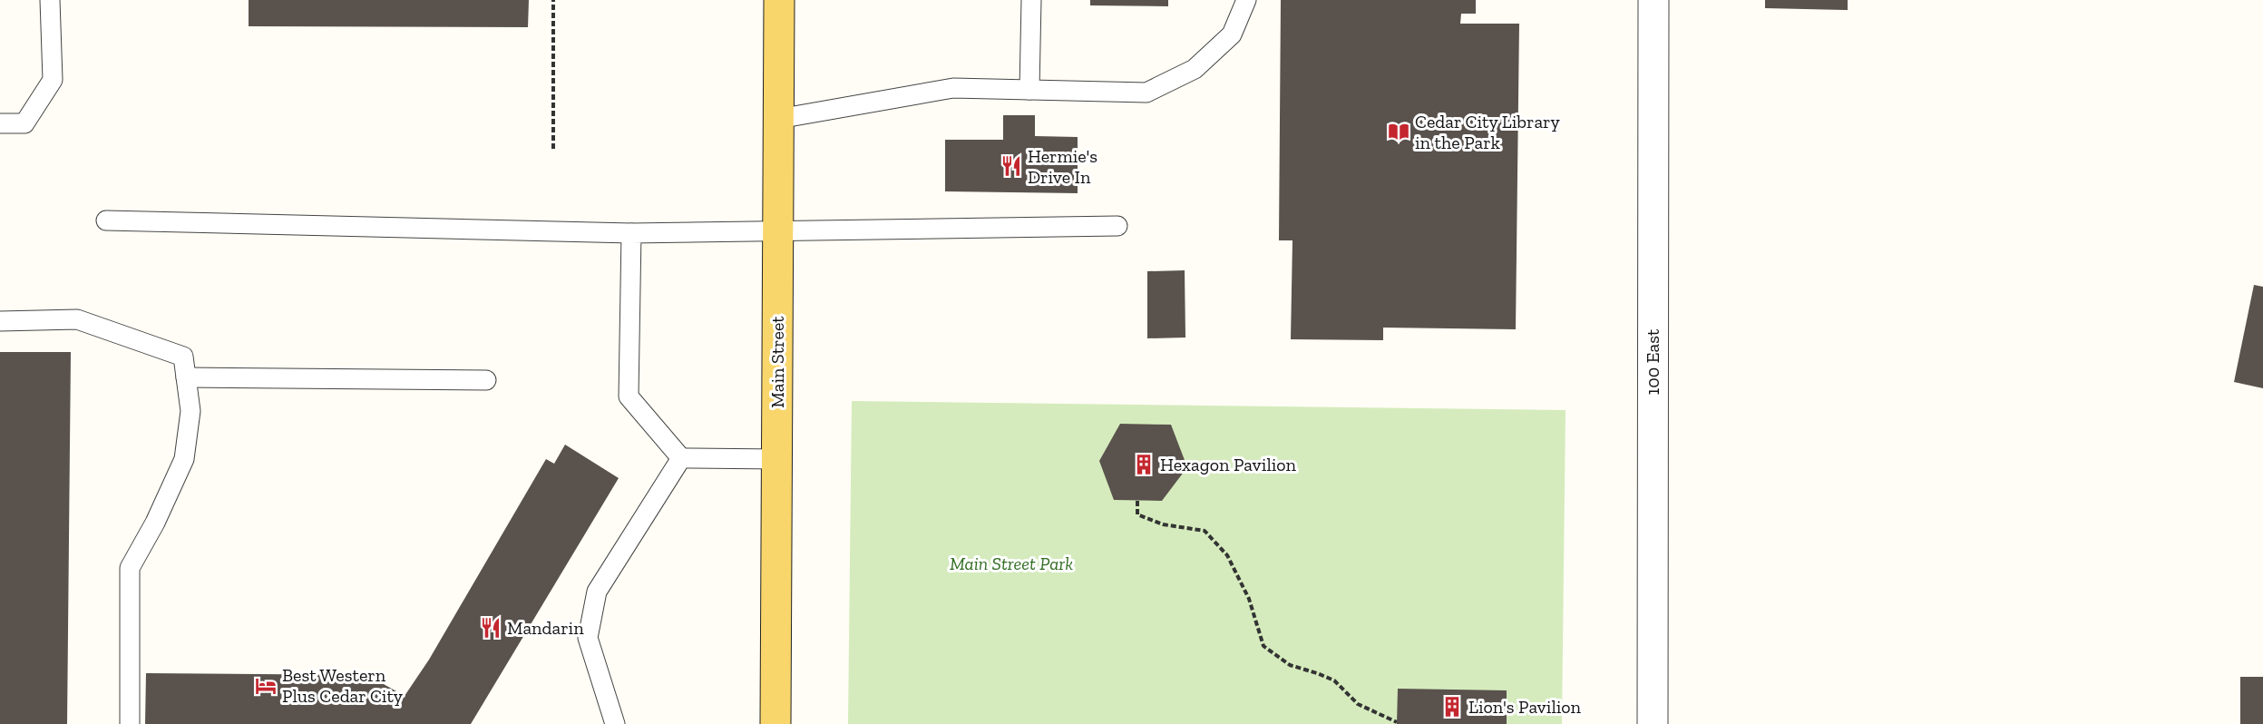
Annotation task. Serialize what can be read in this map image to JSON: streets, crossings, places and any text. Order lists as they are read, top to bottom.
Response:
{
  "streets": {
    "main road": ["Main Street"],
    "street": ["100 East"]
  },
  "parks": ["Main Street Park"],
  "places": {
    "library": ["Cedar City Library in the Park"],
    "restaurant": ["Hermie's Drive In", "Mandarin"],
    "building": ["Hexagon Pavilion", "Lion's Pavilion"],
    "hotel": ["Best Western Plus Cedar City"]
  }
}
